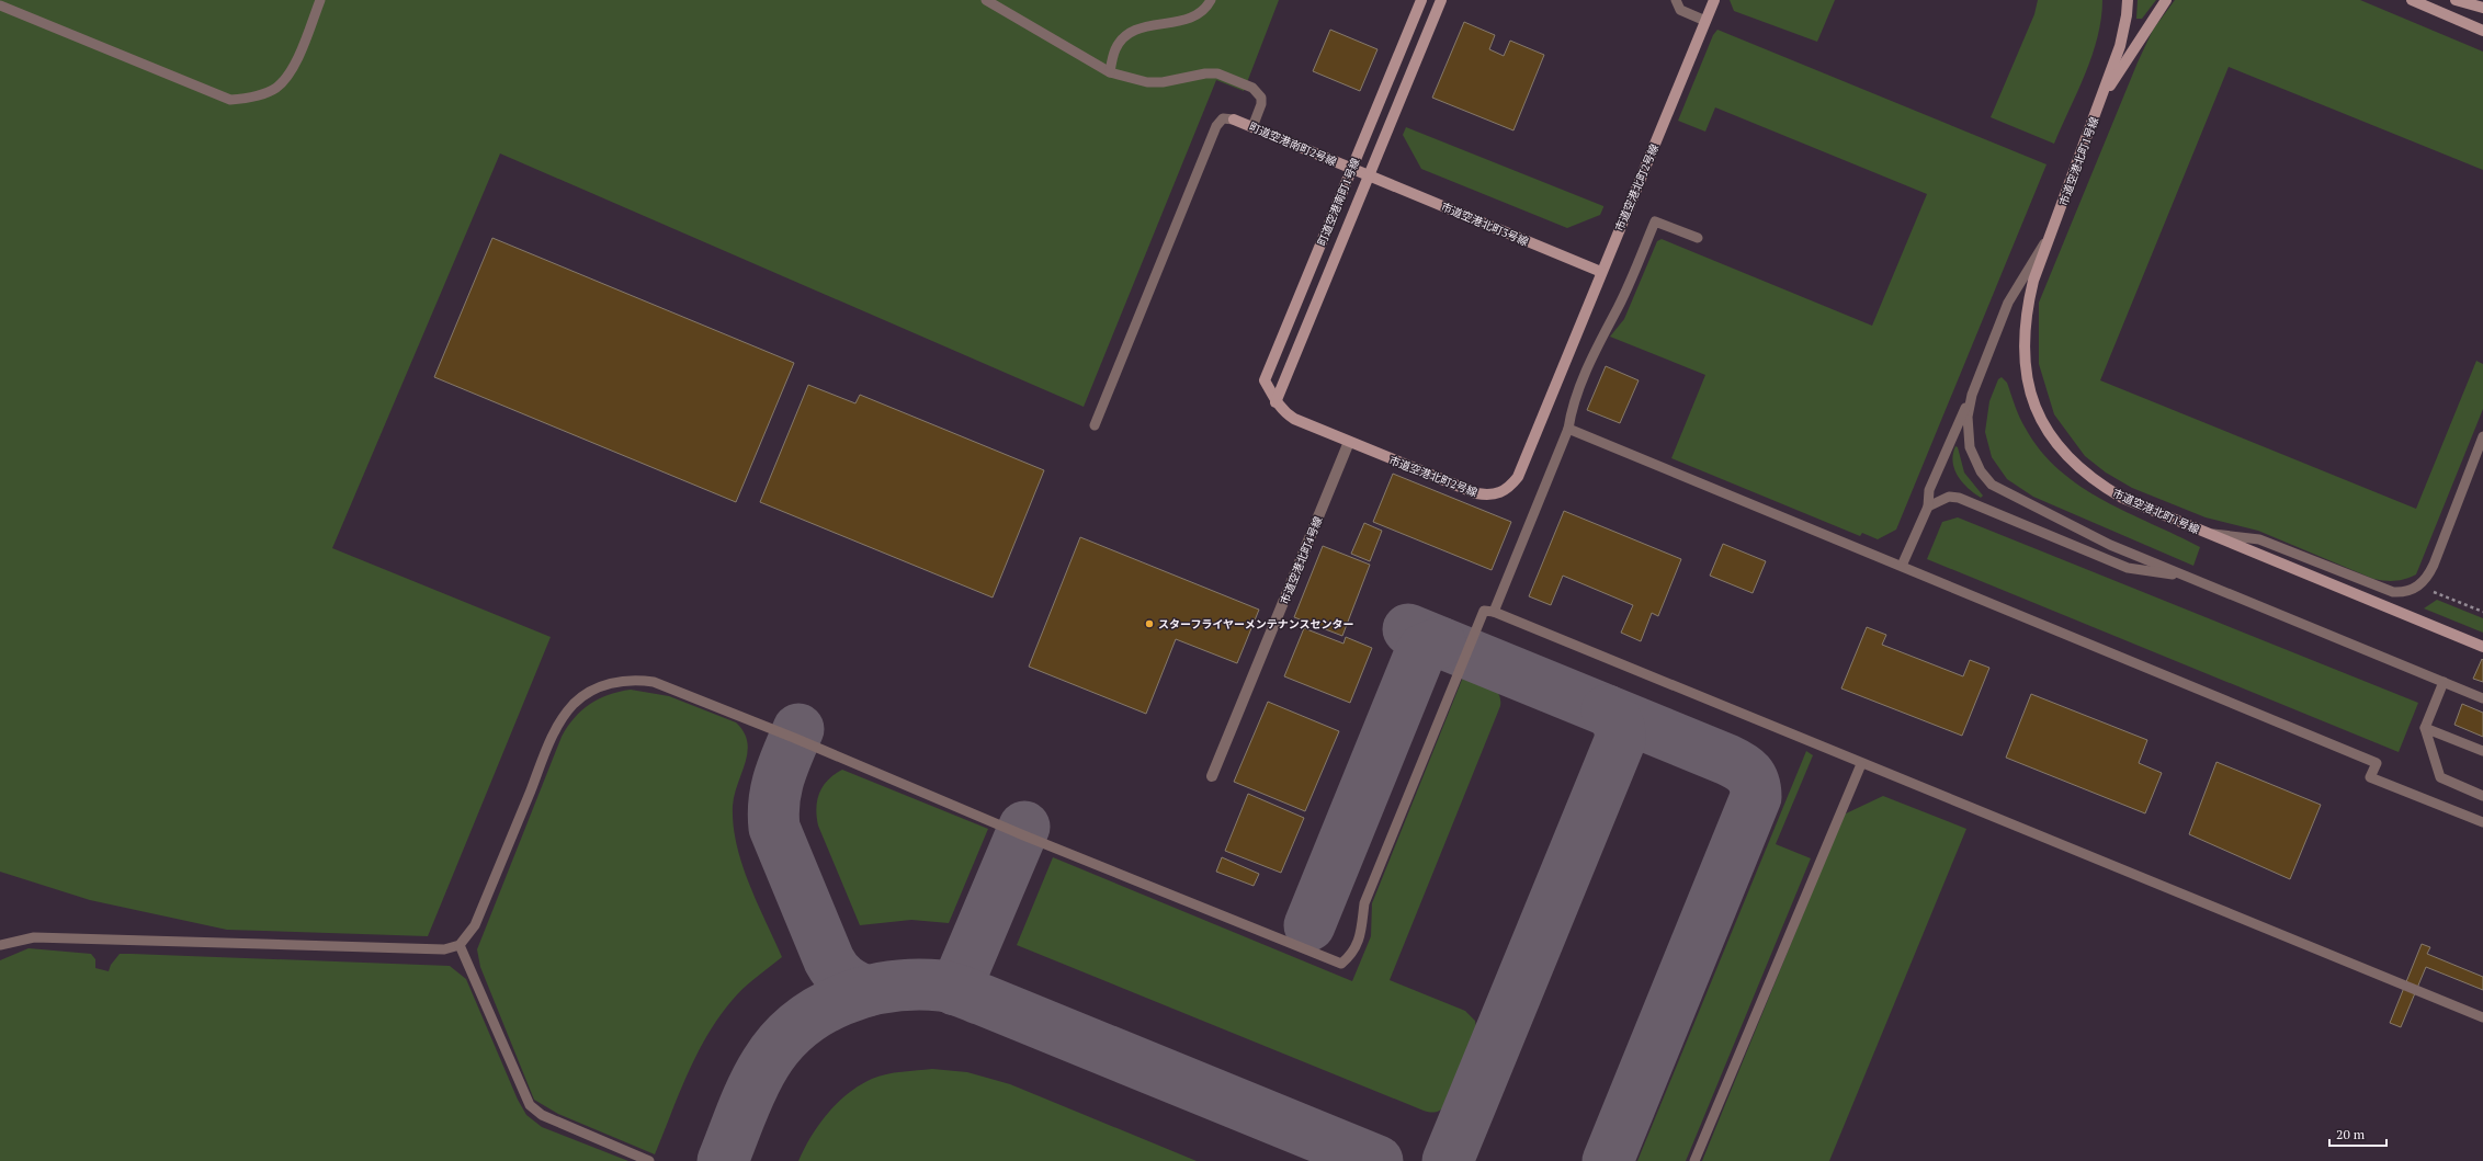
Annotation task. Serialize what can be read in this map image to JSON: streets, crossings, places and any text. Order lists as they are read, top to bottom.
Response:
{
  "streets": {
    "street": [
      "町道空港南町2号線",
      "市道空港北町1号線",
      "市道空港北町2号線",
      "町道空港南町1号線",
      "市道空港北町3号線",
      "市道空港北町4号線"
    ]
  },
  "crossings": [
    ["町道空港南町2号線", "町道空港南町1号線"],
    ["町道空港南町2号線", "市道空港北町3号線"],
    ["市道空港北町2号線", "町道空港南町1号線"],
    ["市道空港北町2号線", "市道空港北町3号線"],
    ["市道空港北町2号線", "市道空港北町4号線"]
  ],
  "places": ["スターフライヤーメンテナンスセンター"],
  "scale_bar": "20 m"
}
